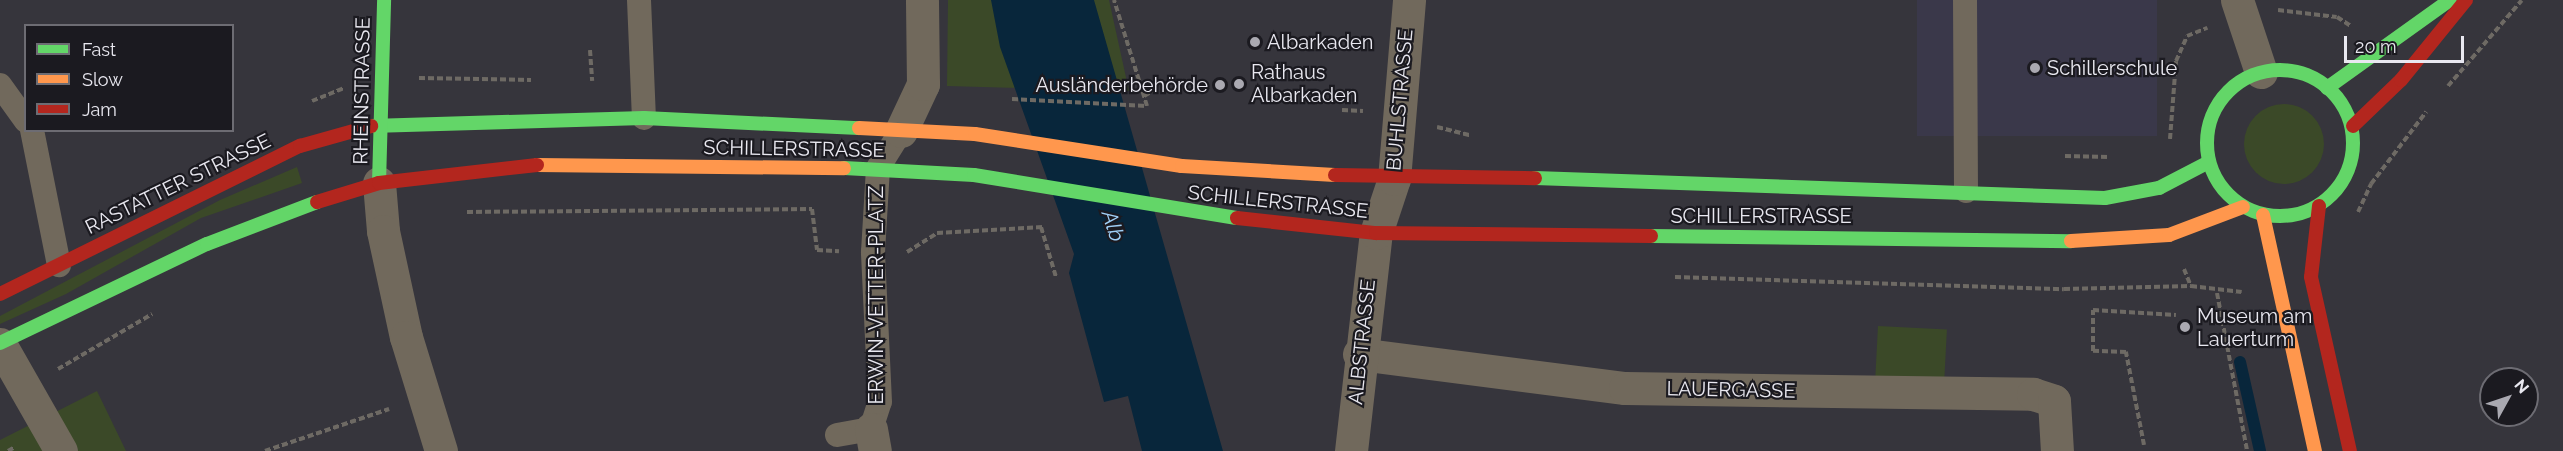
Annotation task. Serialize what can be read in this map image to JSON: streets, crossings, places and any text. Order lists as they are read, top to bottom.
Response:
{
  "streets": {
    "main road": ["RHEINSTRASSE", "SCHILLERSTRASSE", "RASTATTER STRASSE"],
    "street": ["BUHLSTRASSE", "ALBSTRASSE", "LAUERGASSE"],
    "lane": ["ERWIN-VETTER-PLATZ"]
  },
  "crossings": [
    ["RHEINSTRASSE", "SCHILLERSTRASSE"],
    ["RHEINSTRASSE", "RASTATTER STRASSE"],
    ["BUHLSTRASSE", "SCHILLERSTRASSE"],
    ["BUHLSTRASSE", "ALBSTRASSE"],
    ["SCHILLERSTRASSE", "RASTATTER STRASSE"],
    ["SCHILLERSTRASSE", "ERWIN-VETTER-PLATZ"],
    ["SCHILLERSTRASSE", "ALBSTRASSE"],
    ["ALBSTRASSE", "LAUERGASSE"]
  ],
  "water": ["Alb"],
  "places": [
    "Albarkaden",
    "Schillerschule",
    "Rathaus Albarkaden",
    "Ausländerbehörde",
    "Museum am Lauerturm"
  ],
  "legend": ["Fast", "Slow", "Jam"],
  "scale_bar": "20 m",
  "north": "top right"
}
